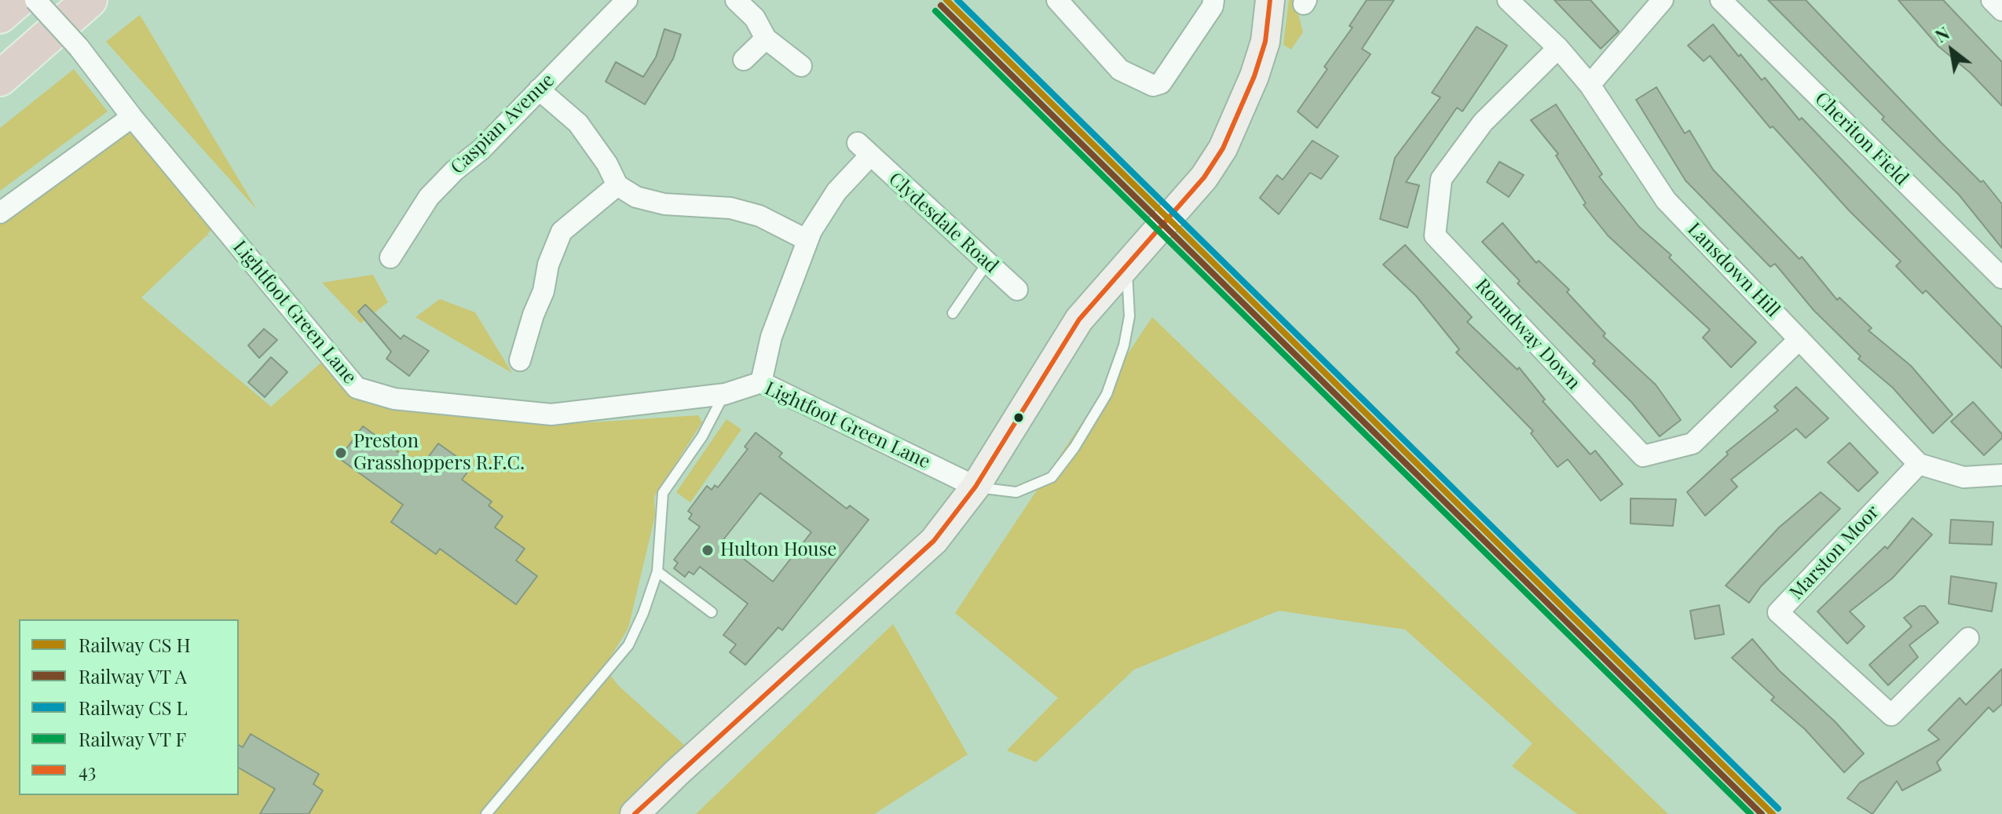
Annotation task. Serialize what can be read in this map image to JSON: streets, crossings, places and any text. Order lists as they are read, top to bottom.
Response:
{
  "streets": {
    "street": [
      "Caspian Avenue",
      "Cheriton Field",
      "Clydesdale Road",
      "Lansdown Hill",
      "Lightfoot Green Lane",
      "Roundway Down",
      "Marston Moor"
    ]
  },
  "crossings": [
    ["Clydesdale Road", "Lightfoot Green Lane"],
    ["Lansdown Hill", "Roundway Down"],
    ["Lansdown Hill", "Marston Moor"]
  ],
  "places": ["Preston Grasshoppers R.F.C.", "Hulton House"],
  "lines": ["transit line 43"],
  "legend": [
    "Railway CS H",
    "Railway VT A",
    "Railway CS L",
    "Railway VT F",
    "43"
  ],
  "north": "top left"
}
